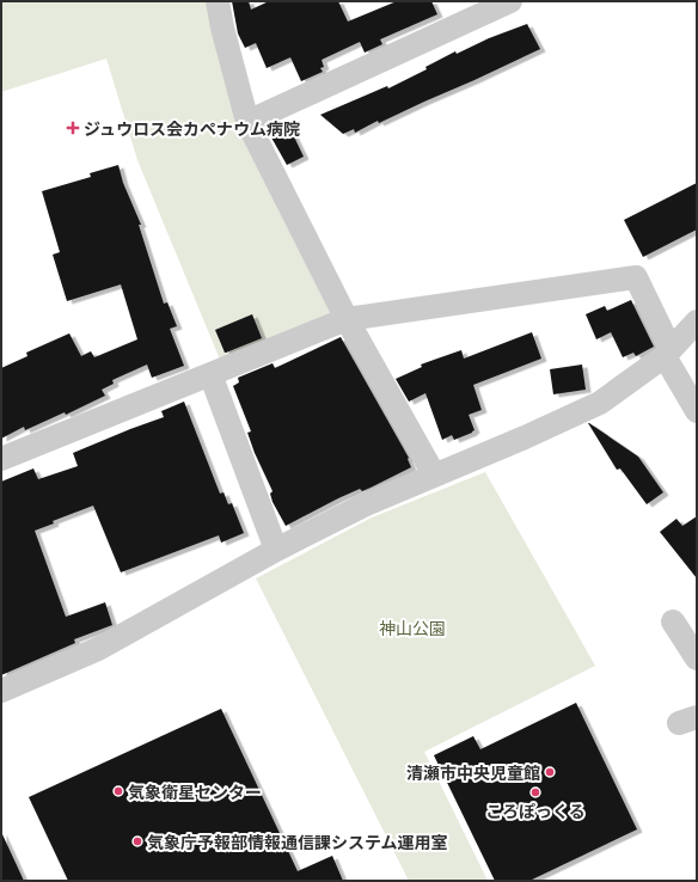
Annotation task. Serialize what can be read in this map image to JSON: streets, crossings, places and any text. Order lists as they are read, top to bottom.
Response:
{
  "parks": ["神山公園"],
  "places": {
    "health": ["ジュウロス会カペナウム病院"],
    "other": [
      "清瀬市中央児童館",
      "気象衛星センター",
      "ころぽっくる",
      "気象庁予報部情報通信課システム運用室"
    ]
  }
}
